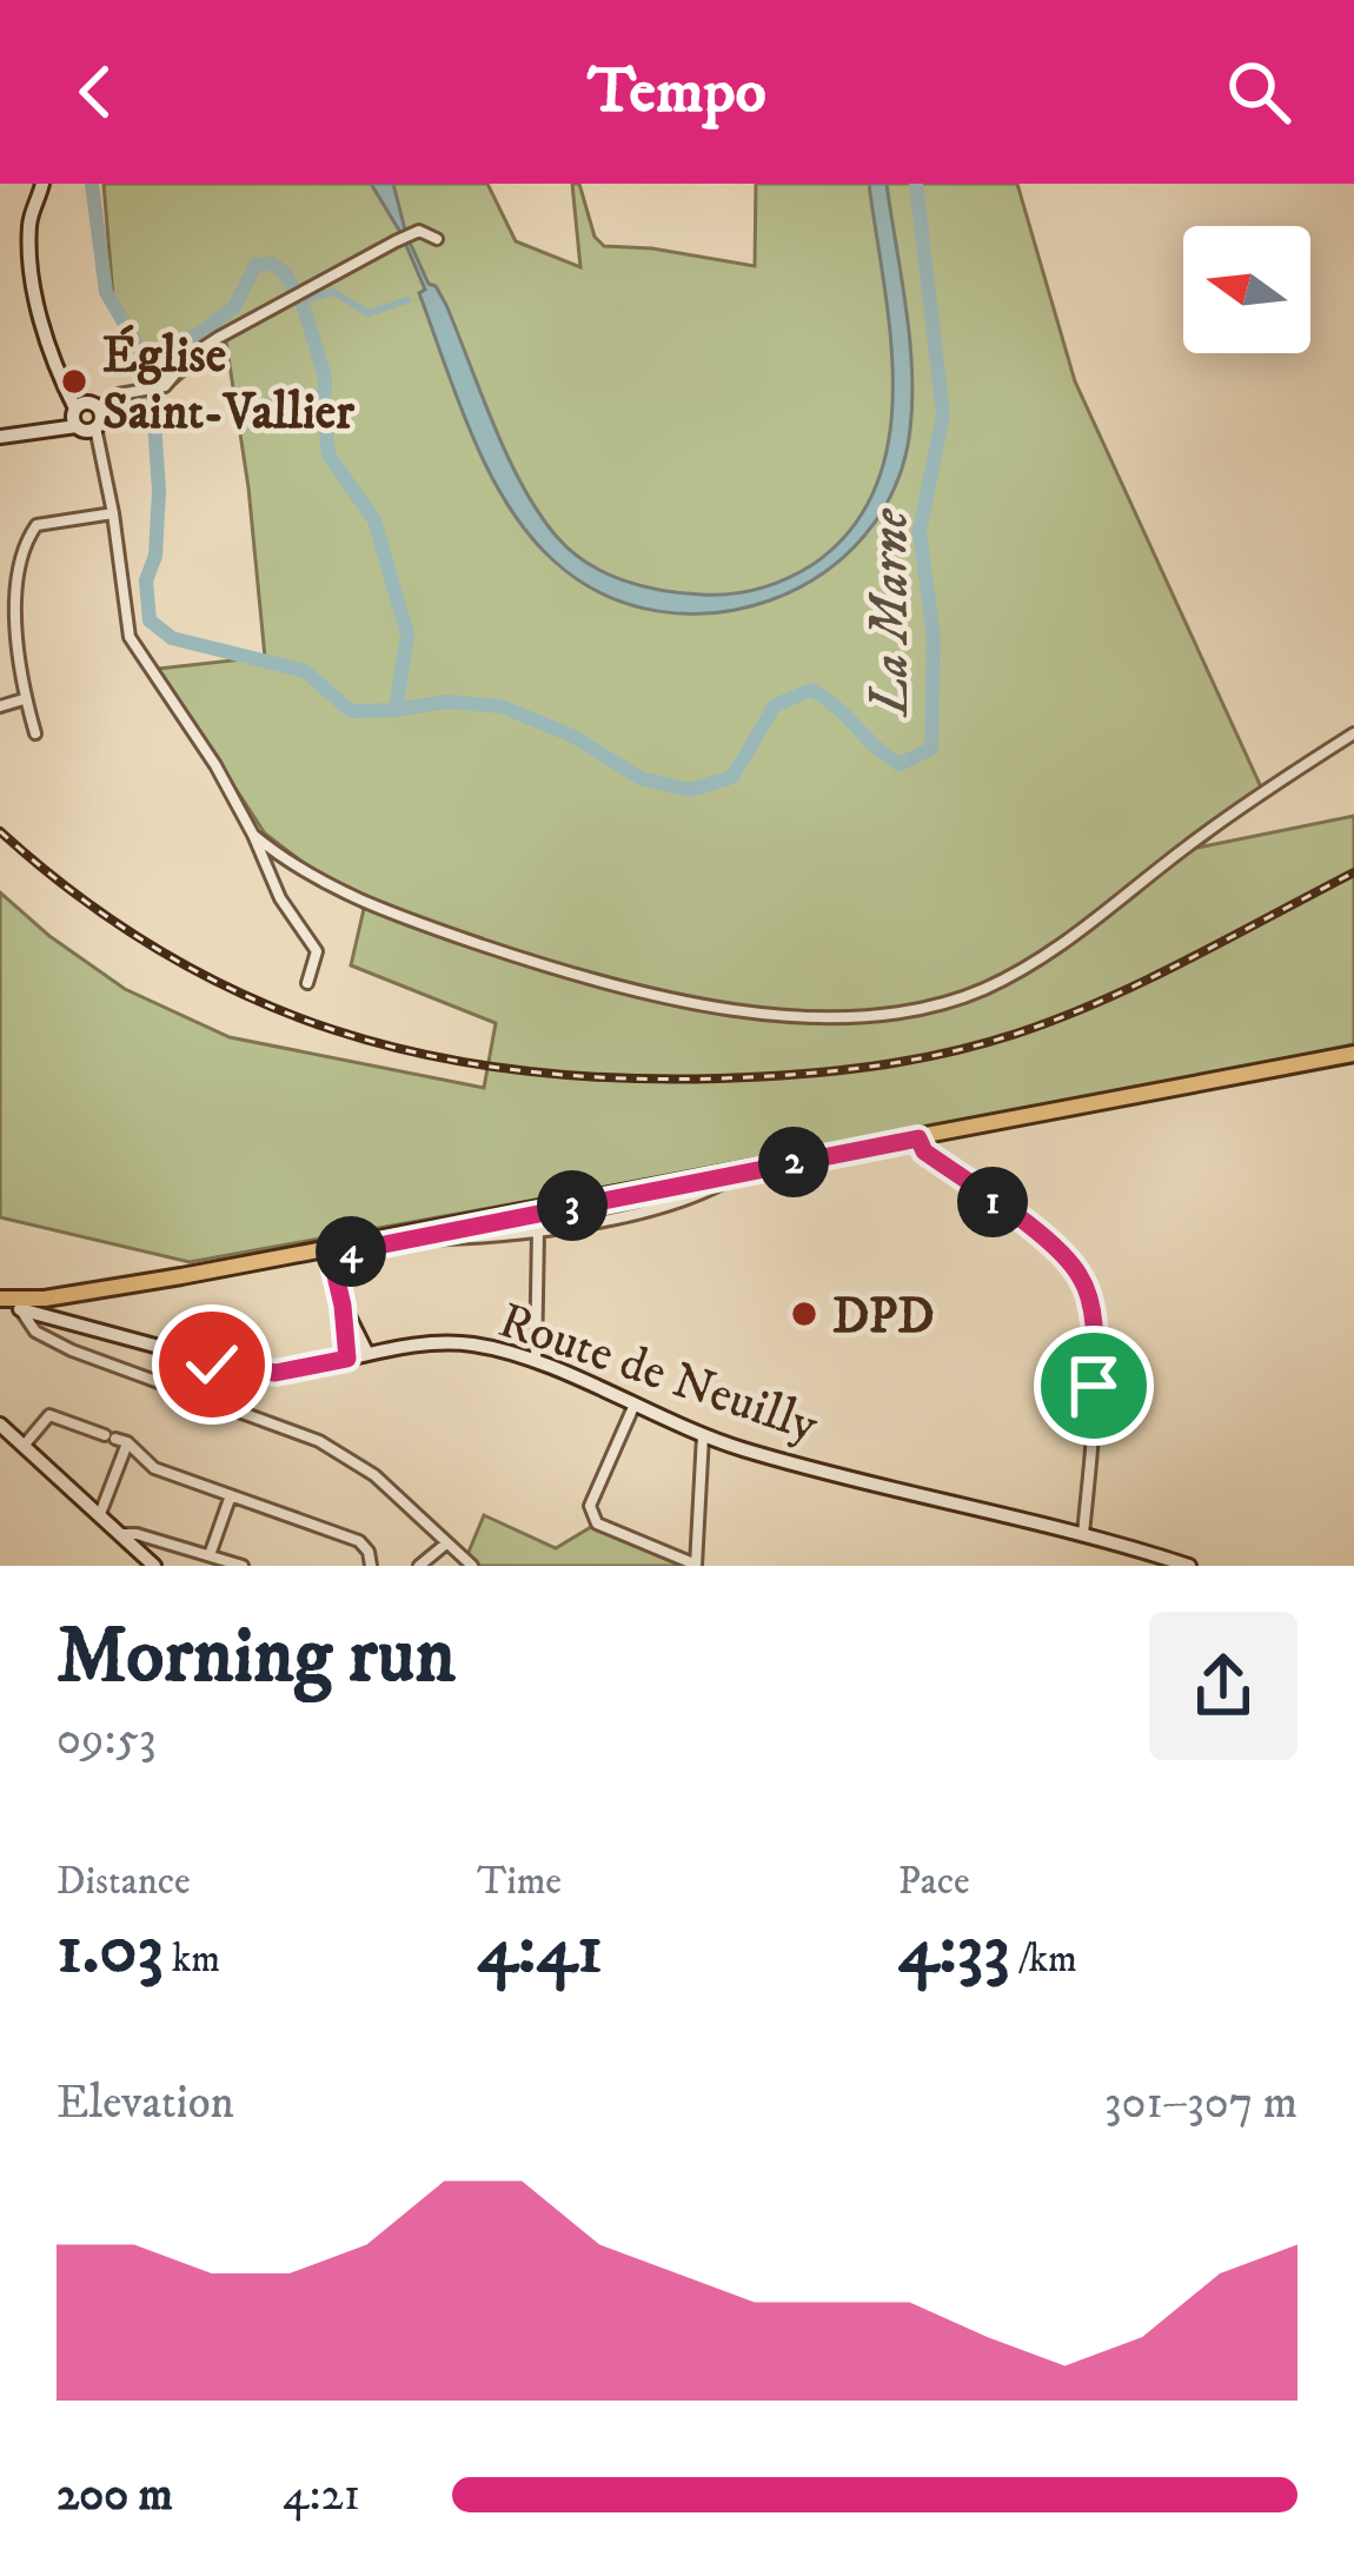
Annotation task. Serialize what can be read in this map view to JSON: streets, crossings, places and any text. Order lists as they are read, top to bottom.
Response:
{
  "streets": {
    "main road": ["Route de Neuilly"]
  },
  "water": ["La Marne"],
  "places": ["Église Saint-Vallier", "DPD"],
  "north": "left",
  "page": {
    "header": "Tempo",
    "pins": [
      "2",
      "1",
      "3",
      "4"
    ],
    "heading": ["Morning run", "09:53"],
    "stats": [
      ["Distance", "1.03 km"],
      ["Time", "4:41"],
      ["Pace", "4:33 /km"]
    ],
    "chart": ["Elevation", "301–307 m"],
    "list": [
      {
        "name": "200 m",
        "note": "4:21"
      }
    ]
  }
}
